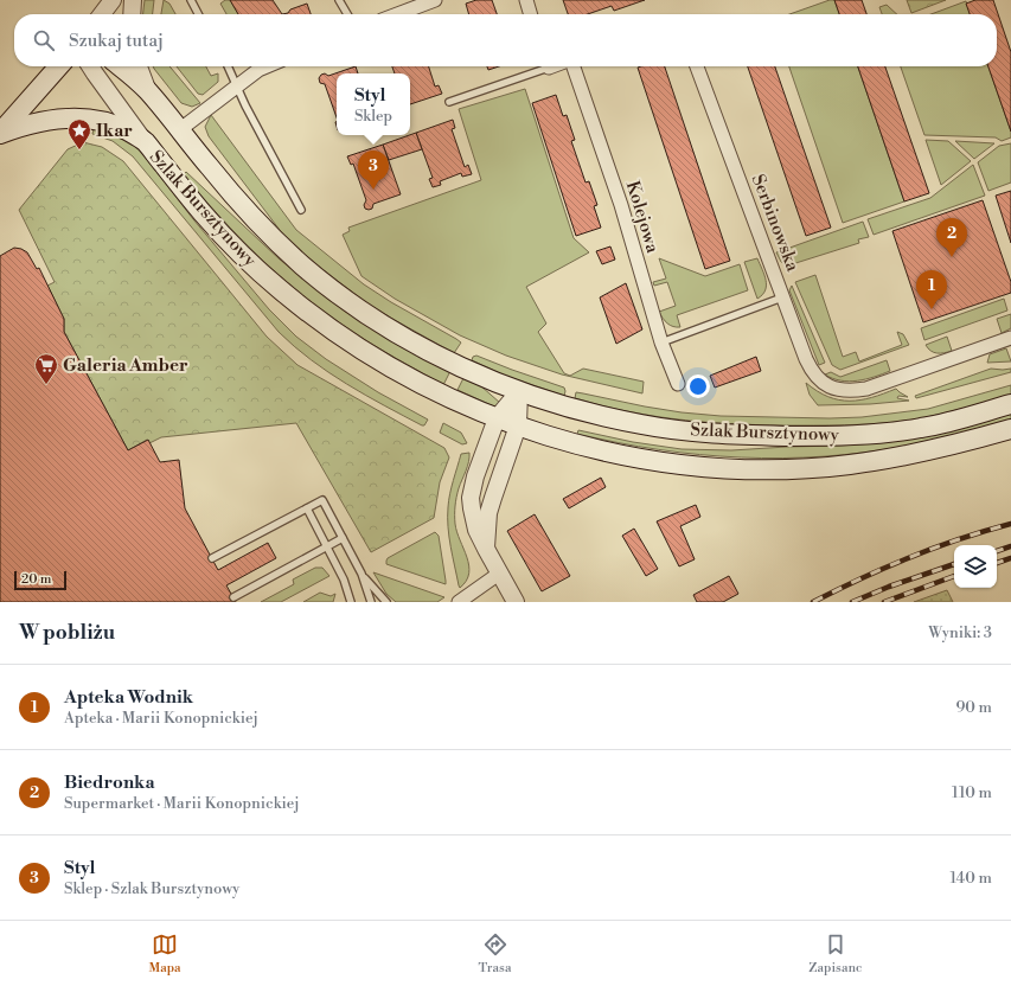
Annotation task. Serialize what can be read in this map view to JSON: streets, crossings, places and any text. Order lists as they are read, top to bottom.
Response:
{
  "streets": {
    "main road": ["Szlak Bursztynowy"],
    "street": ["Kolejowa", "Serbinowska"]
  },
  "places": {
    "place": ["Ikar"],
    "supermarket": ["Galeria Amber"]
  },
  "scale_bar": "20 m",
  "page": {
    "search": "Szukaj tutaj",
    "popup": ["Styl", "Sklep"],
    "pins": ["3", "2", "1"],
    "scale": "20 m",
    "heading": ["W pobliżu", "Wyniki: 3"],
    "list": [
      {
        "mark": "1",
        "name": "Apteka Wodnik",
        "note": "Apteka · Marii Konopnickiej",
        "value": "90 m"
      },
      {
        "mark": "2",
        "name": "Biedronka",
        "note": "Supermarket · Marii Konopnickiej",
        "value": "110 m"
      },
      {
        "mark": "3",
        "name": "Styl",
        "note": "Sklep · Szlak Bursztynowy",
        "value": "140 m"
      }
    ],
    "nav": ["Mapa", "Trasa", "Zapisane"]
  }
}
